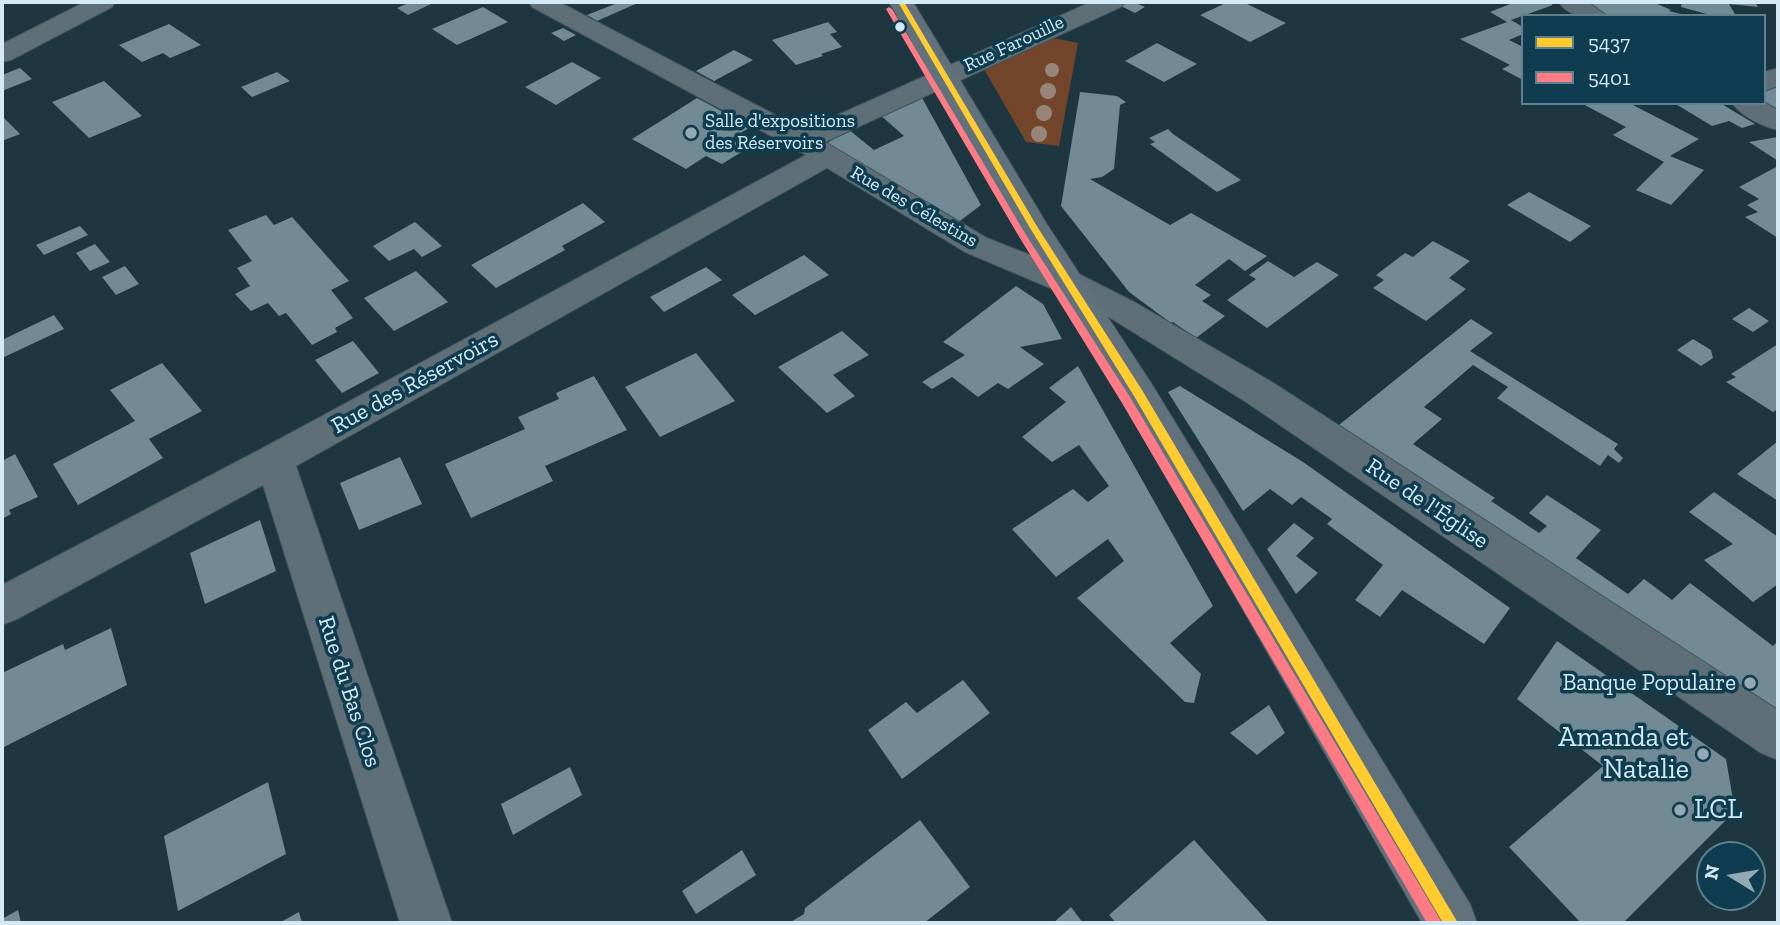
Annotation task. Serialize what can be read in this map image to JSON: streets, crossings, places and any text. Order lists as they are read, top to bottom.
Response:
{
  "streets": {
    "street": [
      "Rue Farouille",
      "Rue des Célestins",
      "Rue des Réservoirs",
      "Rue de l'Église",
      "Rue du Bas Clos"
    ]
  },
  "crossings": [
    ["Rue Farouille", "Rue des Célestins"],
    ["Rue Farouille", "Rue des Réservoirs"],
    ["Rue des Célestins", "Rue des Réservoirs"],
    ["Rue des Célestins", "Rue de l'Église"],
    ["Rue des Réservoirs", "Rue du Bas Clos"]
  ],
  "places": [
    "Salle d'expositions des Réservoirs",
    "Banque Populaire",
    "Amanda et Natalie",
    "LCL"
  ],
  "lines": ["transit line 5437", "transit line 5401"],
  "legend": ["5437", "5401"],
  "north": "left"
}
